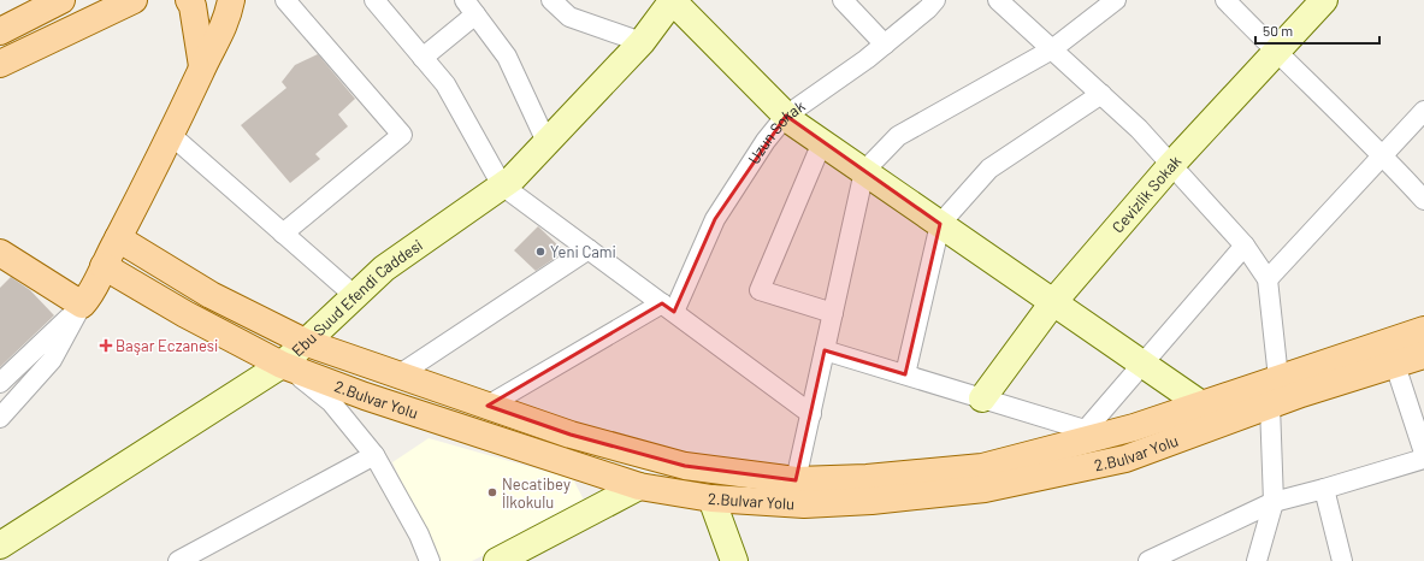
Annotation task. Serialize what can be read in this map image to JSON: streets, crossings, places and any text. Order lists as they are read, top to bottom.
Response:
{
  "streets": {
    "main road": ["2.Bulvar Yolu"],
    "street": ["Uzun Sokak", "Cevizlik Sokak", "Ebu Suud Efendi Caddesi"]
  },
  "crossings": [
    ["Ebu Suud Efendi Caddesi", "2.Bulvar Yolu"]
  ],
  "places": {
    "other": ["Yeni Cami", "Necatibey İlkokulu"],
    "health": ["Başar Eczanesi"]
  },
  "scale_bar": "50 m"
}
